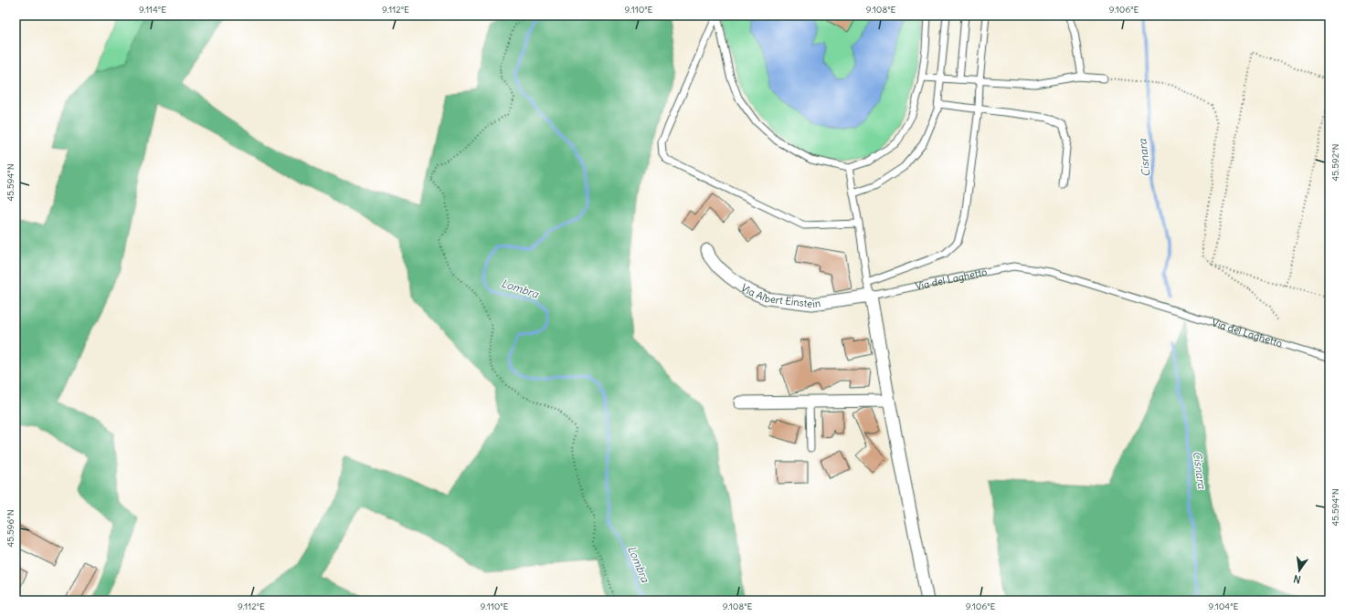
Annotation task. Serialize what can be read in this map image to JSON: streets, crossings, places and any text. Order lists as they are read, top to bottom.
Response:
{
  "streets": {
    "street": ["Via Albert Einstein"],
    "lane": ["Via del Laghetto"]
  },
  "crossings": [
    ["Via del Laghetto", "Via Albert Einstein"]
  ],
  "water": ["Cisnara", "Lombra"],
  "north": "bottom",
  "coordinates": [
    "9.114°E",
    "9.112°E",
    "9.110°E",
    "9.108°E",
    "9.106°E",
    "45.592°N",
    "45.594°N",
    "45.596°N",
    "9.104°E"
  ]
}
